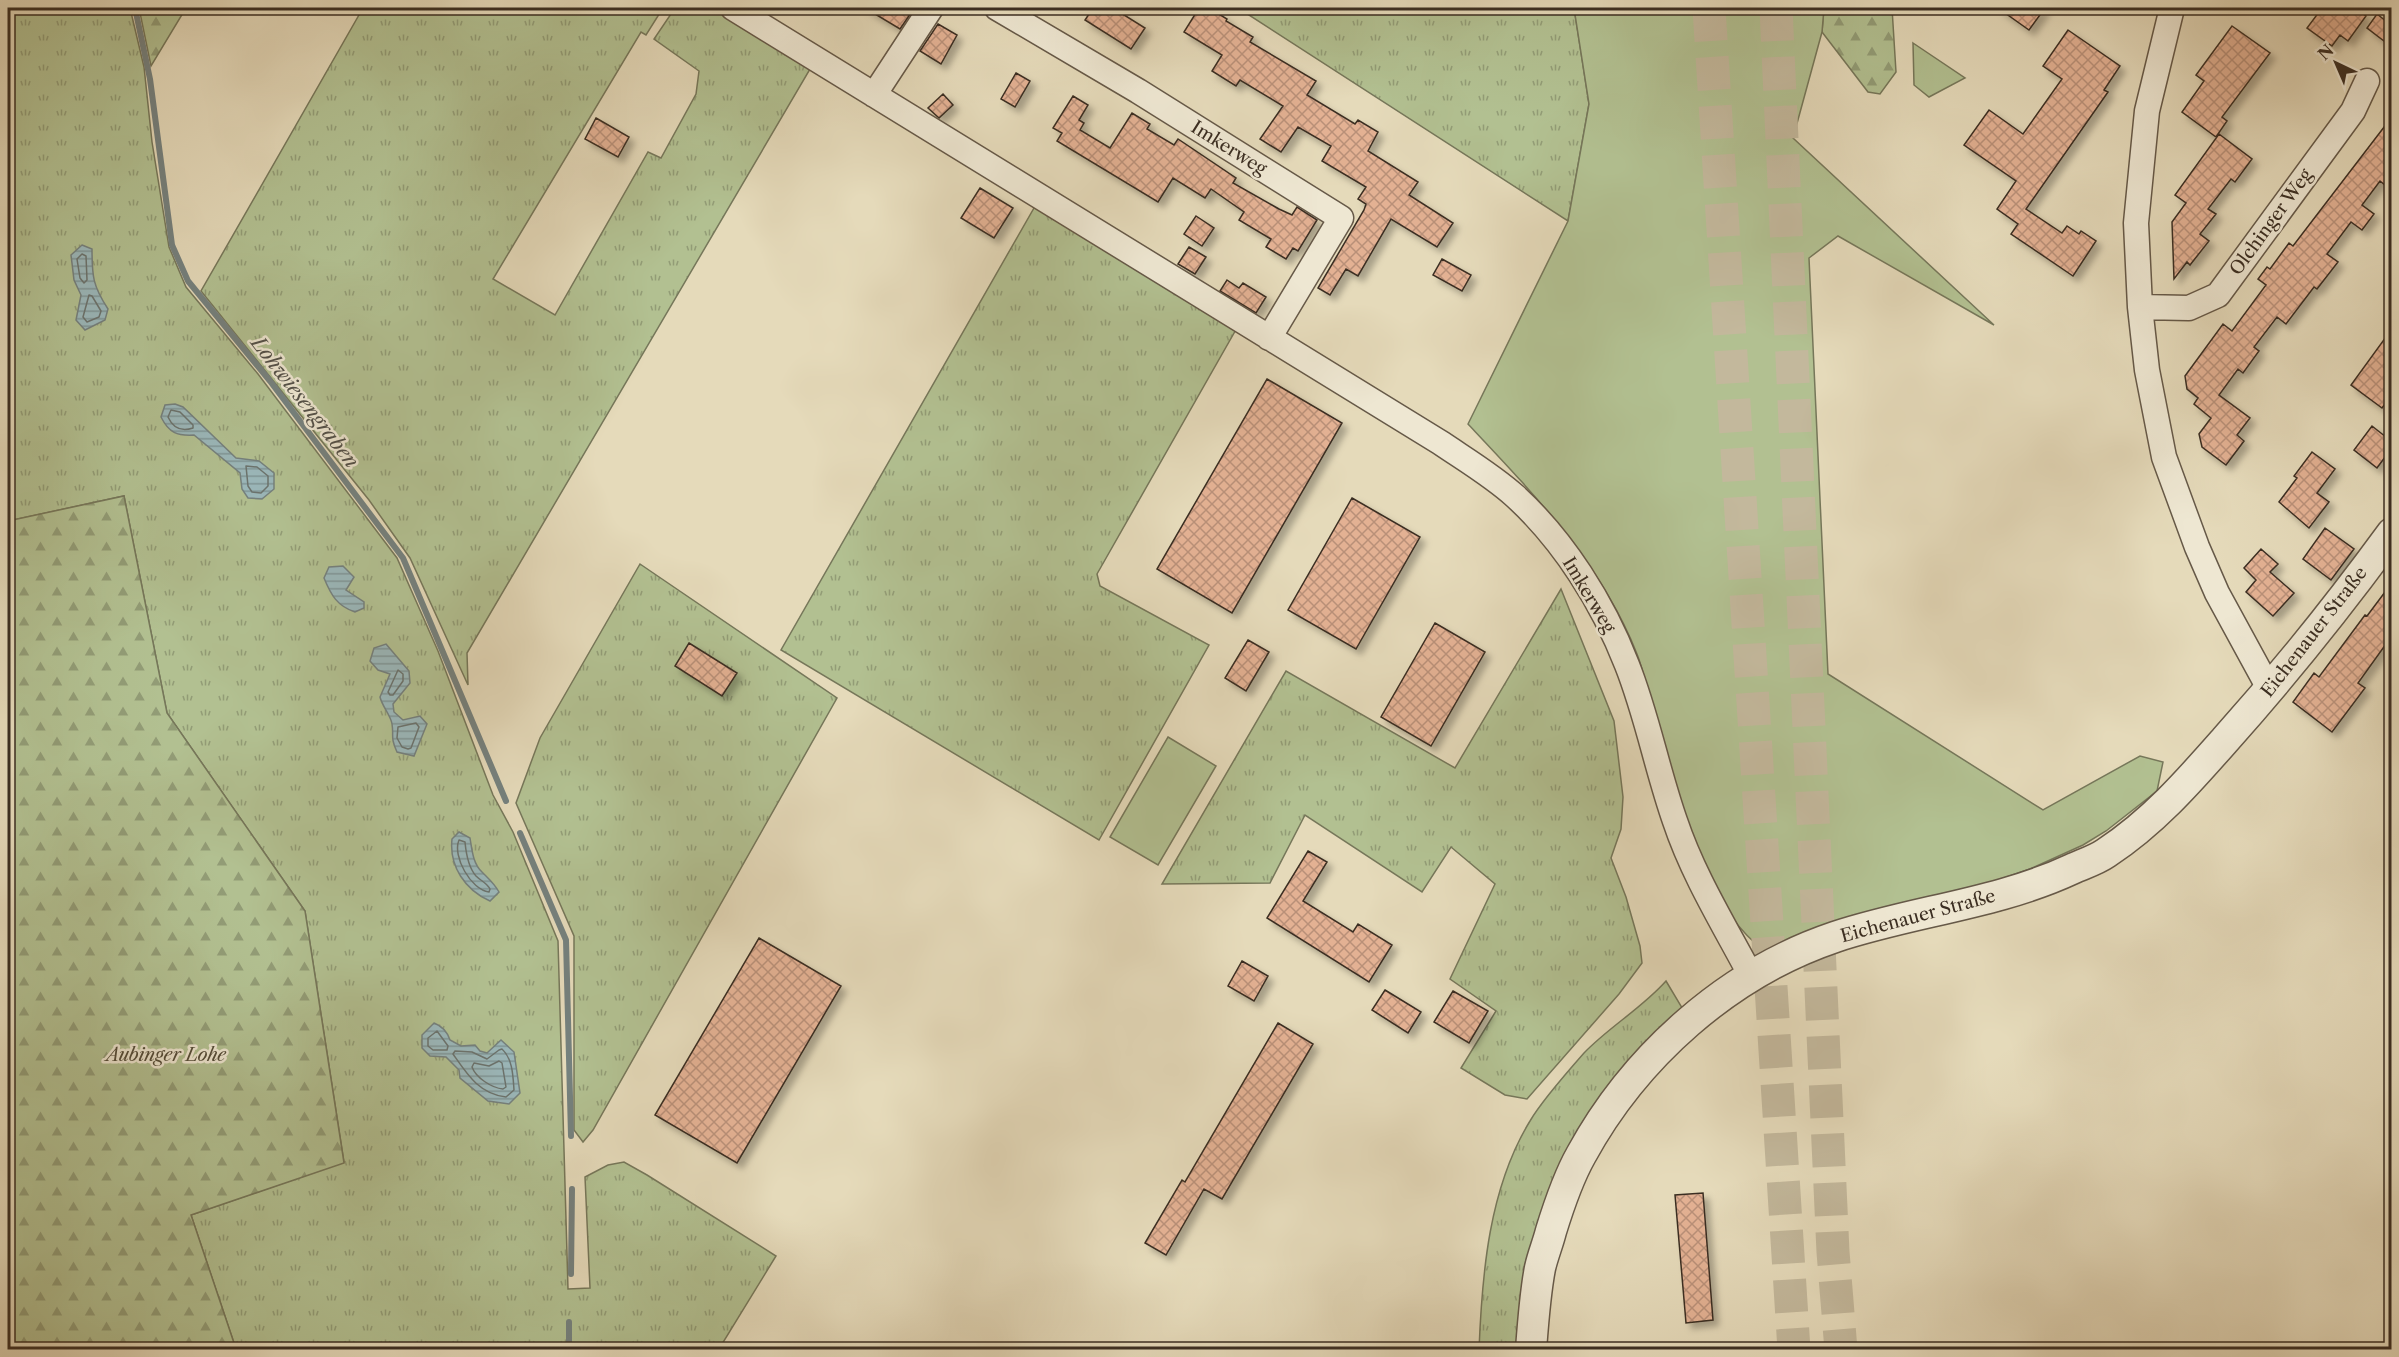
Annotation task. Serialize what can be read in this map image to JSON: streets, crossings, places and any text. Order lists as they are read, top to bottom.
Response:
{
  "streets": {
    "street": ["Imkerweg", "Olchinger Weg", "Eichenauer Straße"]
  },
  "crossings": [
    ["Imkerweg", "Eichenauer Straße"]
  ],
  "water": ["Lohwiesengraben"],
  "parks": ["Aubinger Lohe"],
  "north": "top left"
}
